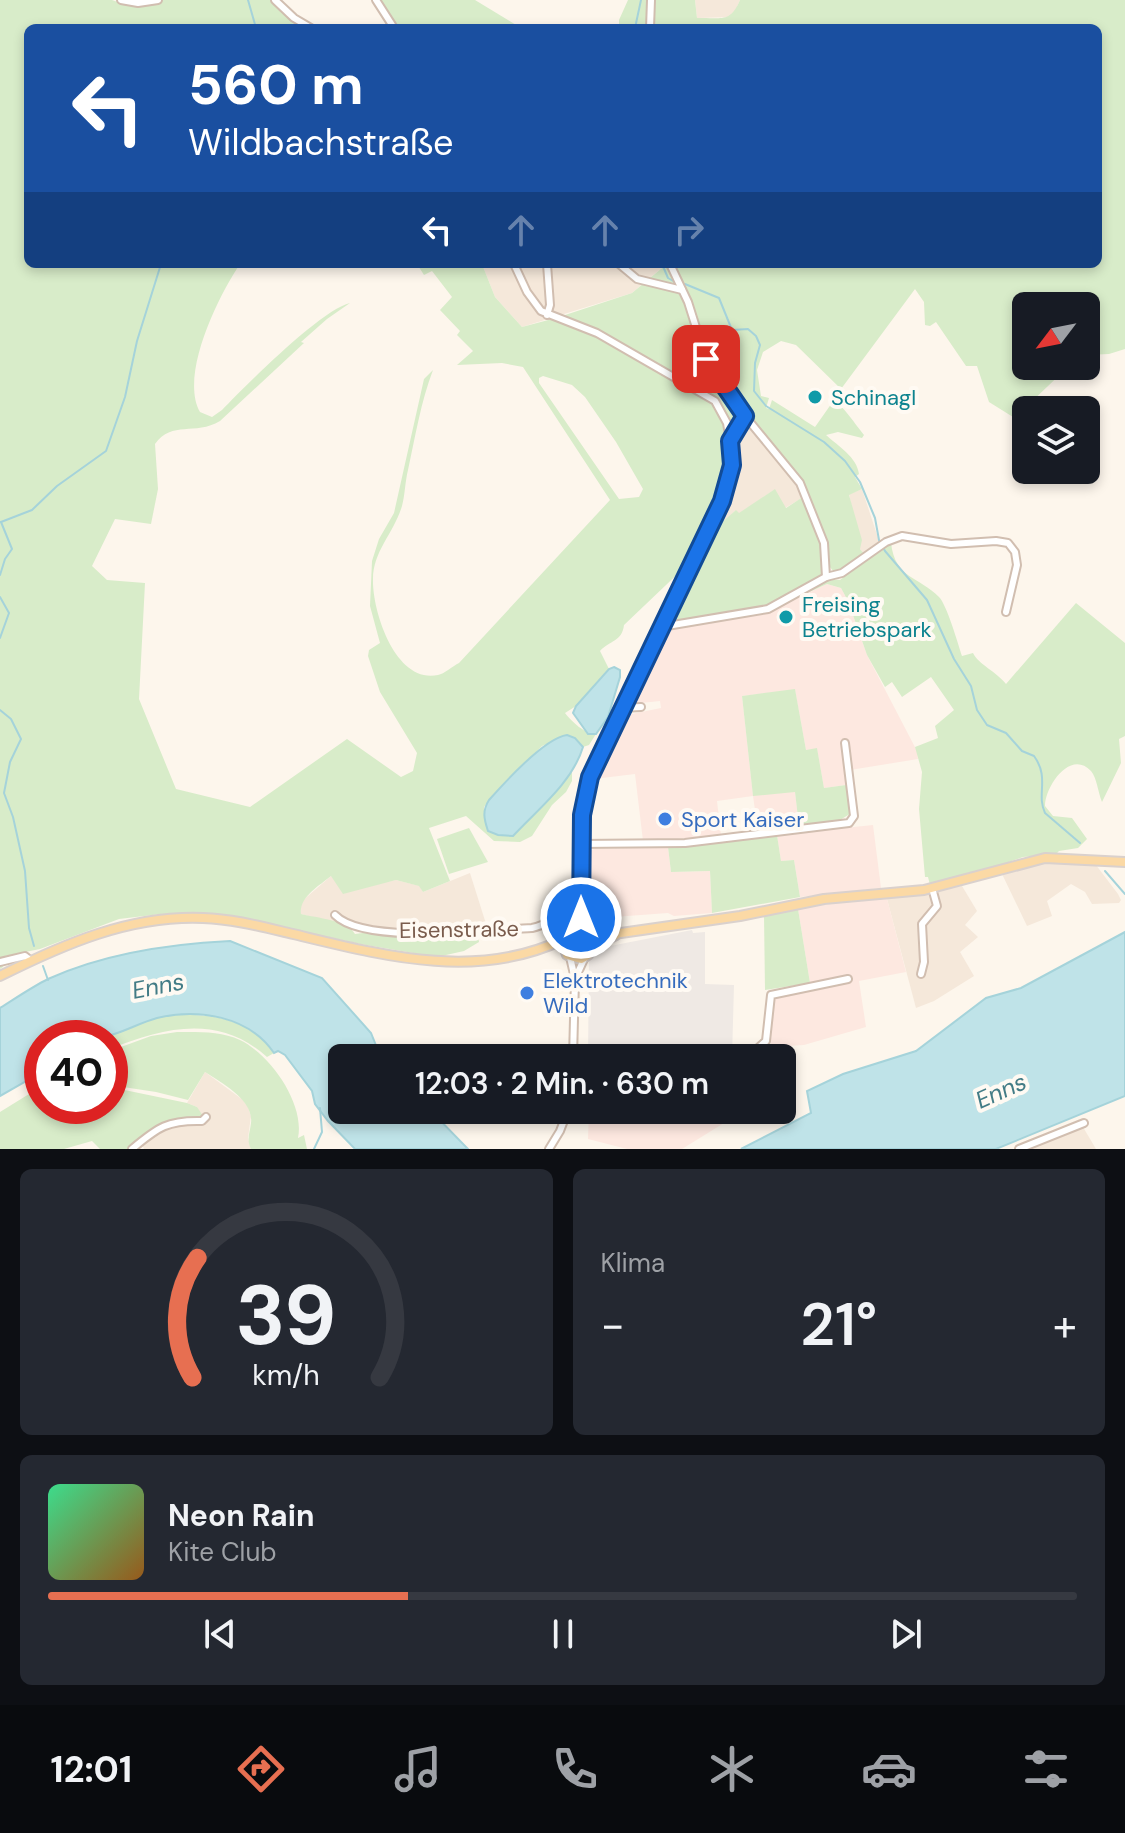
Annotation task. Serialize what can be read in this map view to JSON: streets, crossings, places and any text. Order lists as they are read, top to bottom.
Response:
{
  "streets": {
    "street": ["Eisenstraße"]
  },
  "water": ["Enns"],
  "places": [
    "Schinagl",
    "Freising Betriebspark",
    "Sport Kaiser",
    "Elektrotechnik Wild"
  ],
  "north": "bottom left",
  "page": {
    "turn": ["560 m", "Wildbachstraße"],
    "limit": "40",
    "trip": "12:03 · 2 Min. · 630 m",
    "tile": "Klima",
    "heat": ["−", "21°", "+"],
    "song": ["Neon Rain", "Kite Club"],
    "tabs": "12:01",
    "gauge": ["39", "km/h"]
  }
}
